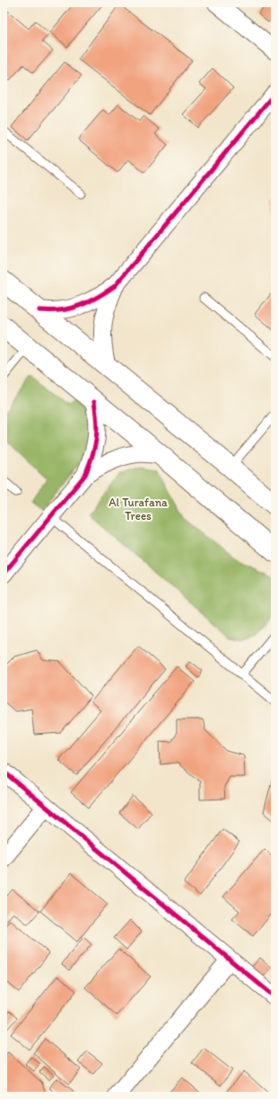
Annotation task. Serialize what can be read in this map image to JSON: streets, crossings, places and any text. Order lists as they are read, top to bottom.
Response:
{
  "parks": ["Al Turafana Trees"]
}
